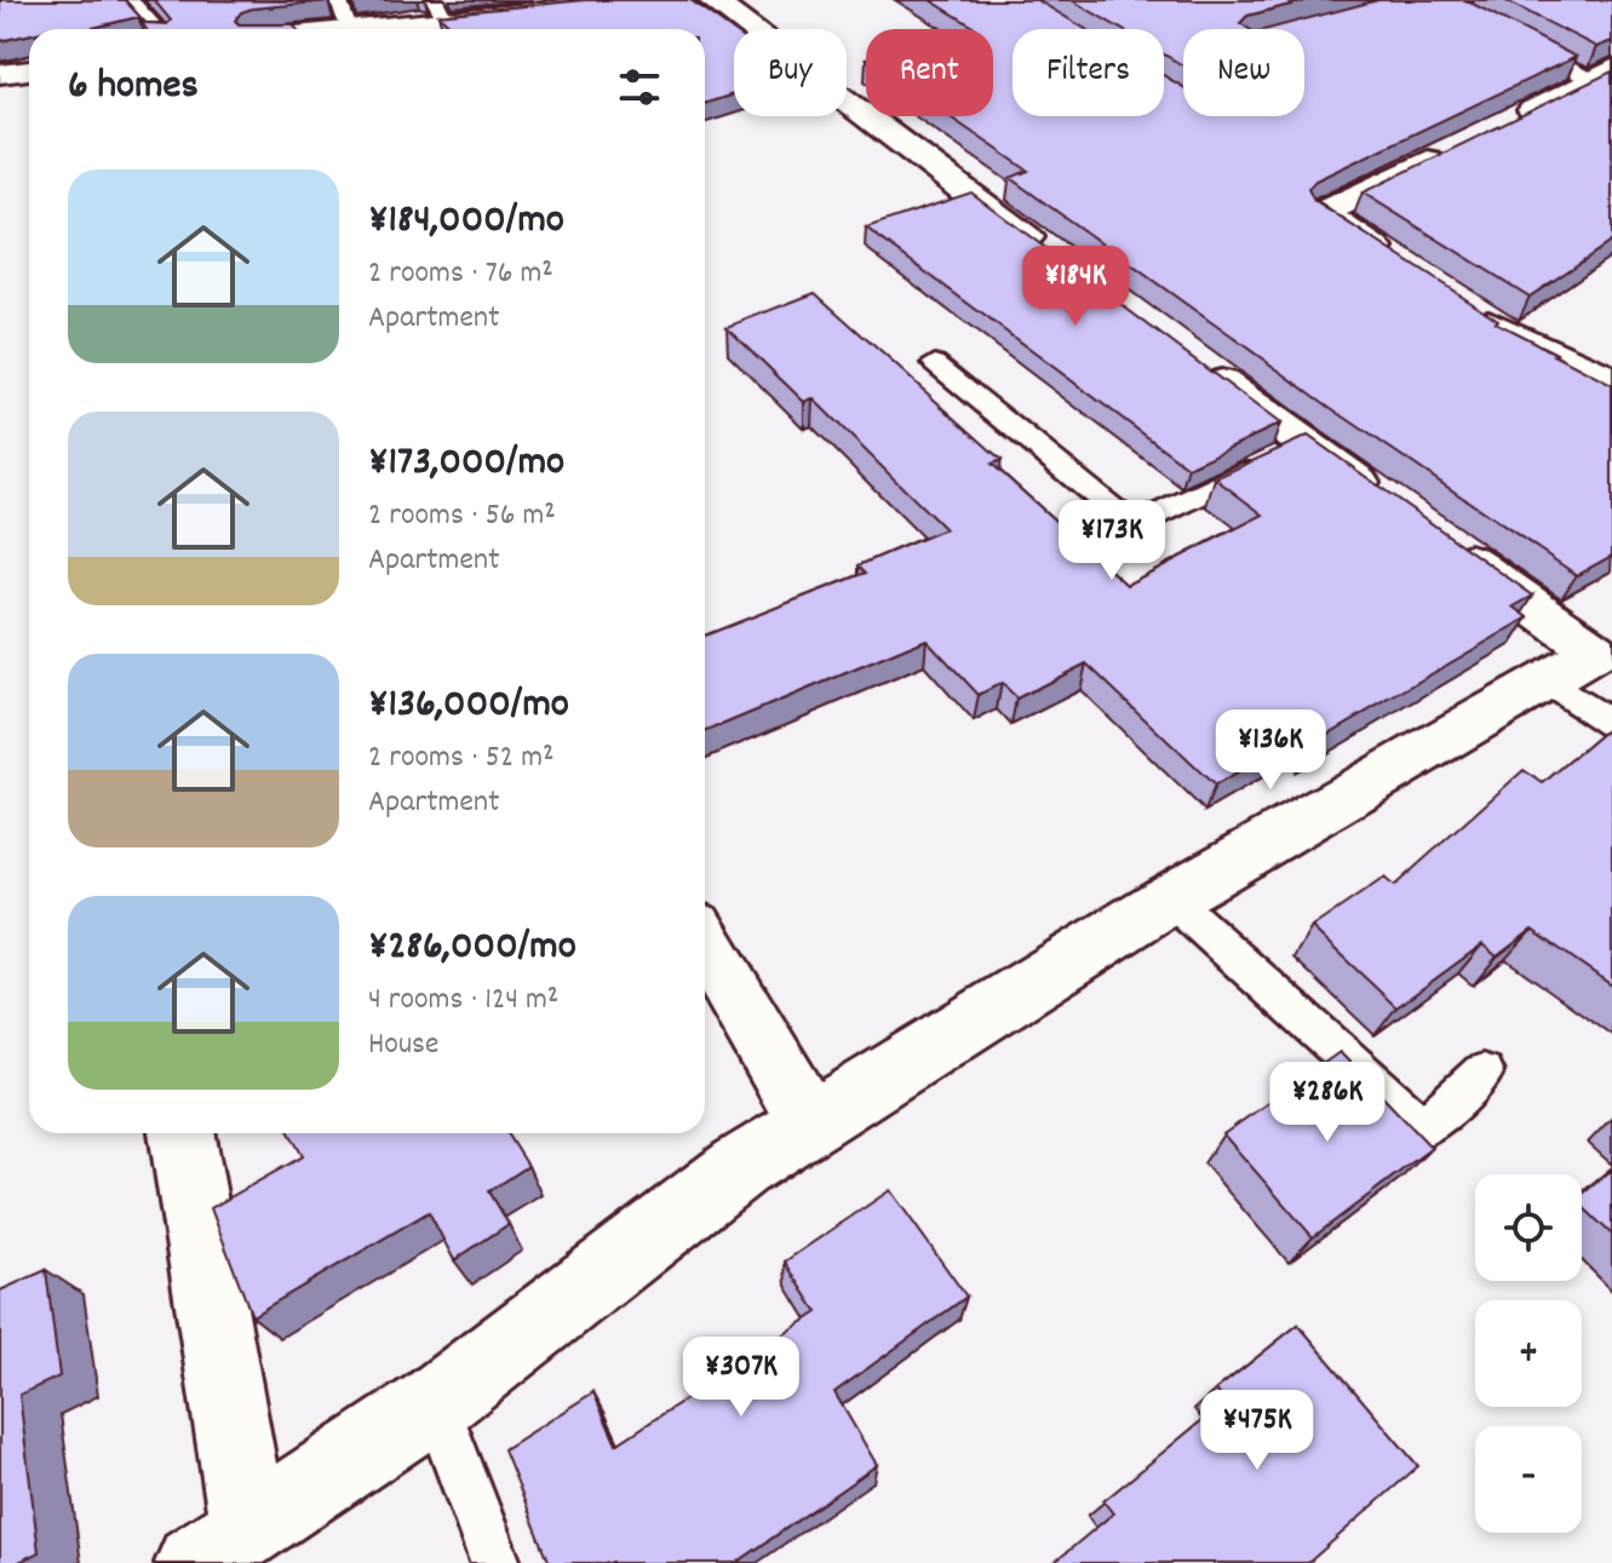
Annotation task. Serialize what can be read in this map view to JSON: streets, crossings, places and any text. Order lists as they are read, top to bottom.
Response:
{
  "page": {
    "chip": [
      "Buy",
      "Rent",
      "Filters",
      "New"
    ],
    "heading": "6 homes",
    "list": [
      {
        "name": "¥184,000/mo",
        "note": "2 rooms · 76 m² · Apartment"
      },
      {
        "name": "¥173,000/mo",
        "note": "2 rooms · 56 m² · Apartment"
      },
      {
        "name": "¥136,000/mo",
        "note": "2 rooms · 52 m² · Apartment"
      },
      {
        "name": "¥286,000/mo",
        "note": "4 rooms · 124 m² · House"
      }
    ],
    "price": [
      "¥184K",
      "¥173K",
      "¥136K",
      "¥286K",
      "¥307K",
      "¥475K"
    ],
    "map_buttons": ["+", "−"]
  }
}
